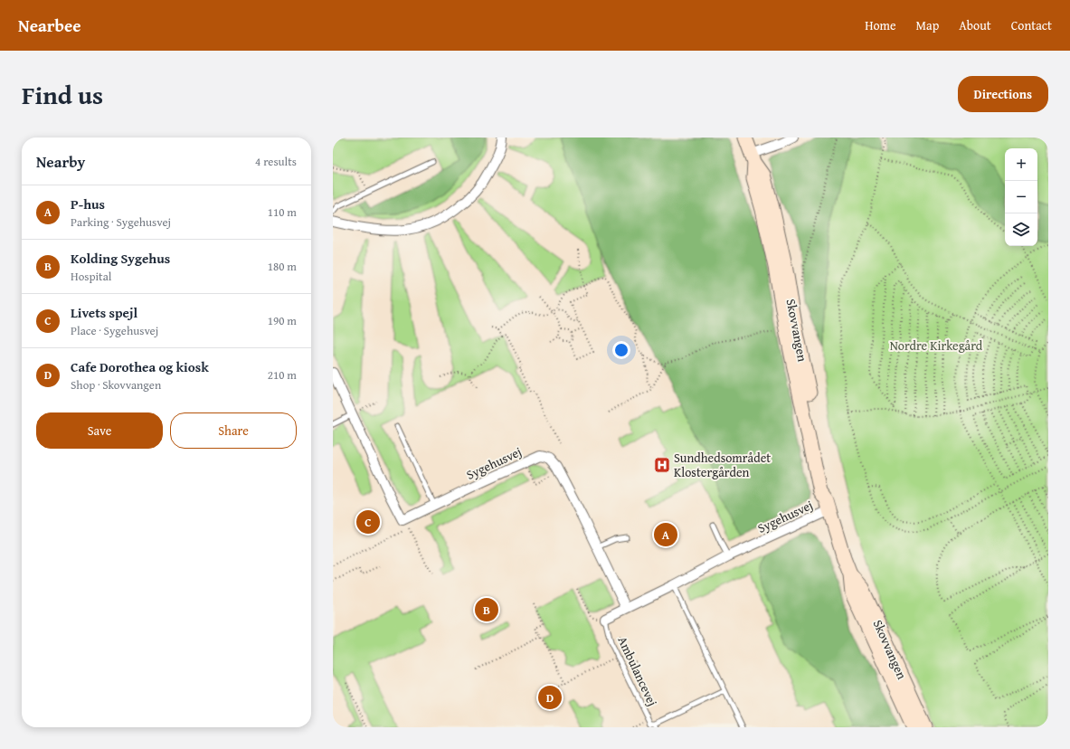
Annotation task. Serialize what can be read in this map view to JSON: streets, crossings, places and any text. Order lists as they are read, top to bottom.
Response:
{
  "streets": {
    "street": ["Skovvangen", "Sygehusvej"],
    "lane": ["Ambulancevej"]
  },
  "crossings": [
    ["Skovvangen", "Sygehusvej"]
  ],
  "parks": ["Nordre Kirkegård"],
  "places": {
    "hospital": ["Sundhedsområdet Klostergården"]
  },
  "page": {
    "header": "Nearbee",
    "nav": [
      "Home",
      "Map",
      "About",
      "Contact"
    ],
    "title": "Find us",
    "buttons": [
      "Directions",
      ["Save", "Share"]
    ],
    "heading": ["Nearby", "4 results"],
    "map_buttons": ["+", "−"],
    "list": [
      {
        "mark": "A",
        "name": "P-hus",
        "note": "Parking · Sygehusvej",
        "value": "110 m"
      },
      {
        "mark": "B",
        "name": "Kolding Sygehus",
        "note": "Hospital",
        "value": "180 m"
      },
      {
        "mark": "C",
        "name": "Livets spejl",
        "note": "Place · Sygehusvej",
        "value": "190 m"
      },
      {
        "mark": "D",
        "name": "Cafe Dorothea og kiosk",
        "note": "Shop · Skovvangen",
        "value": "210 m"
      }
    ],
    "pins": [
      "C",
      "A",
      "B",
      "D"
    ]
  }
}
